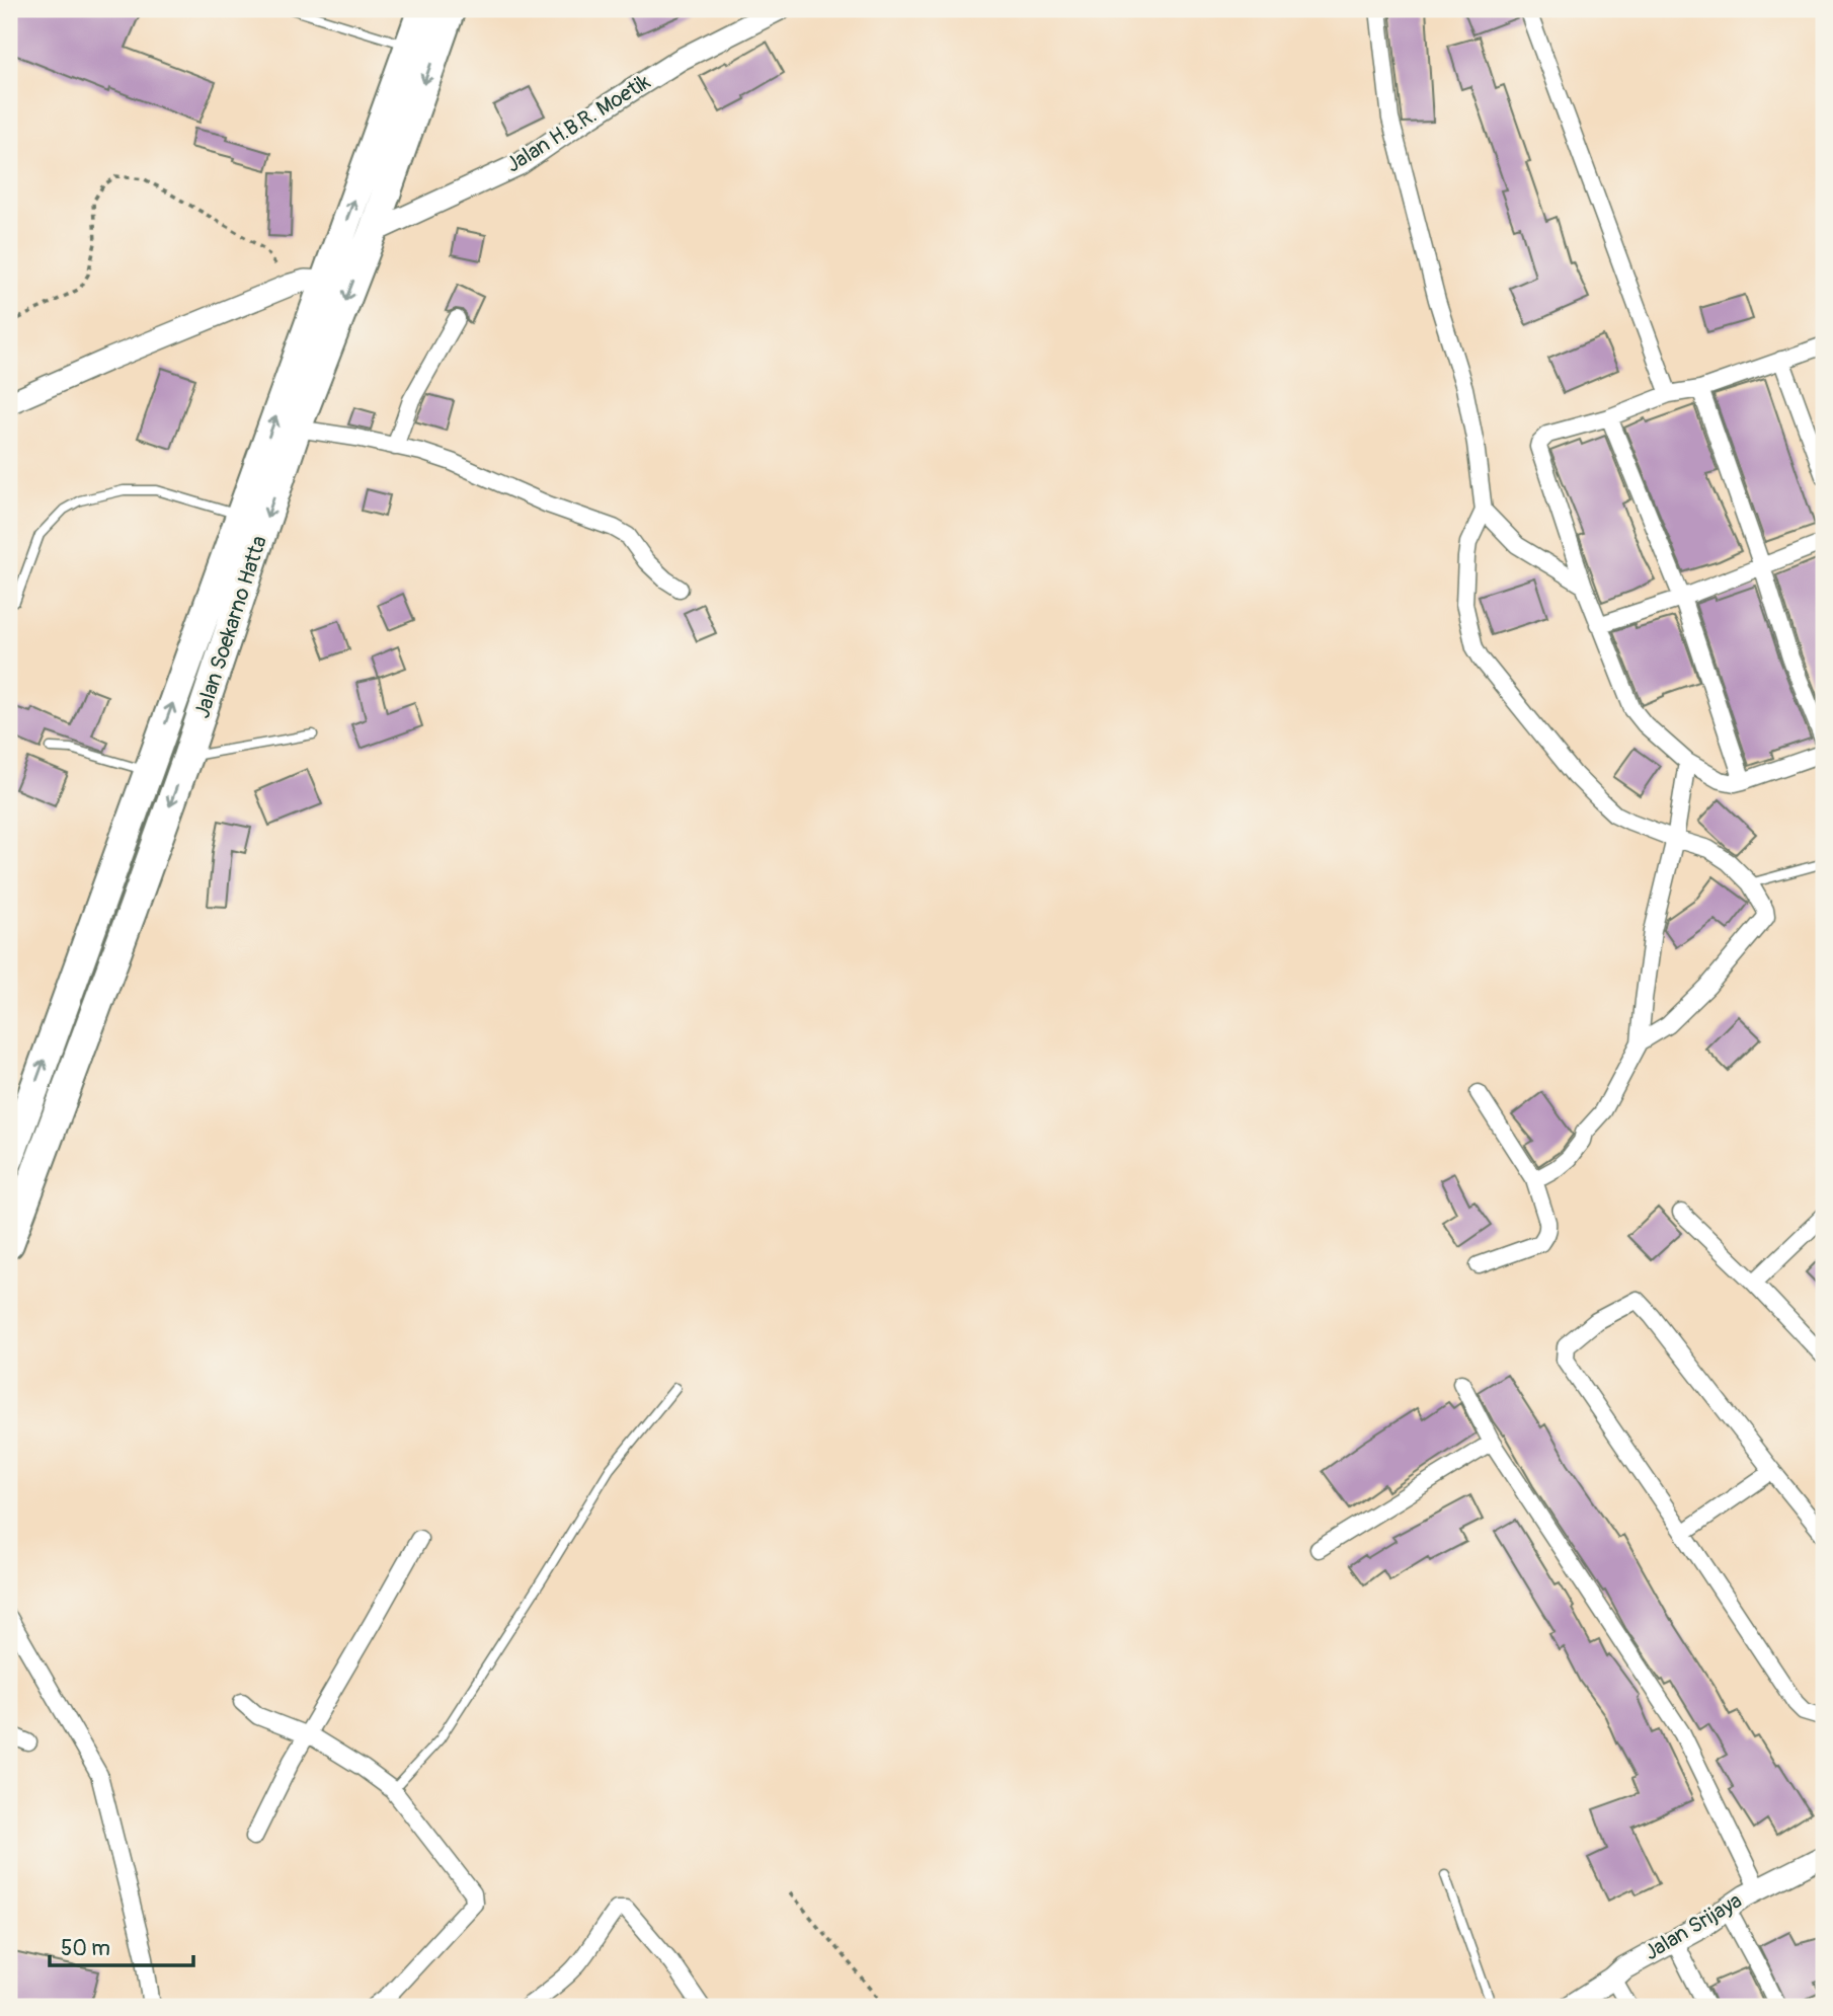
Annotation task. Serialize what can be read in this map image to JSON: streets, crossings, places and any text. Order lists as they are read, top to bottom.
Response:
{
  "streets": {
    "highway": ["Jalan Soekarno Hatta"],
    "street": ["Jalan H.B.R. Moetik", "Jalan Srijaya"]
  },
  "crossings": [
    ["Jalan H.B.R. Moetik", "Jalan Soekarno Hatta"]
  ],
  "scale_bar": "50 m"
}
